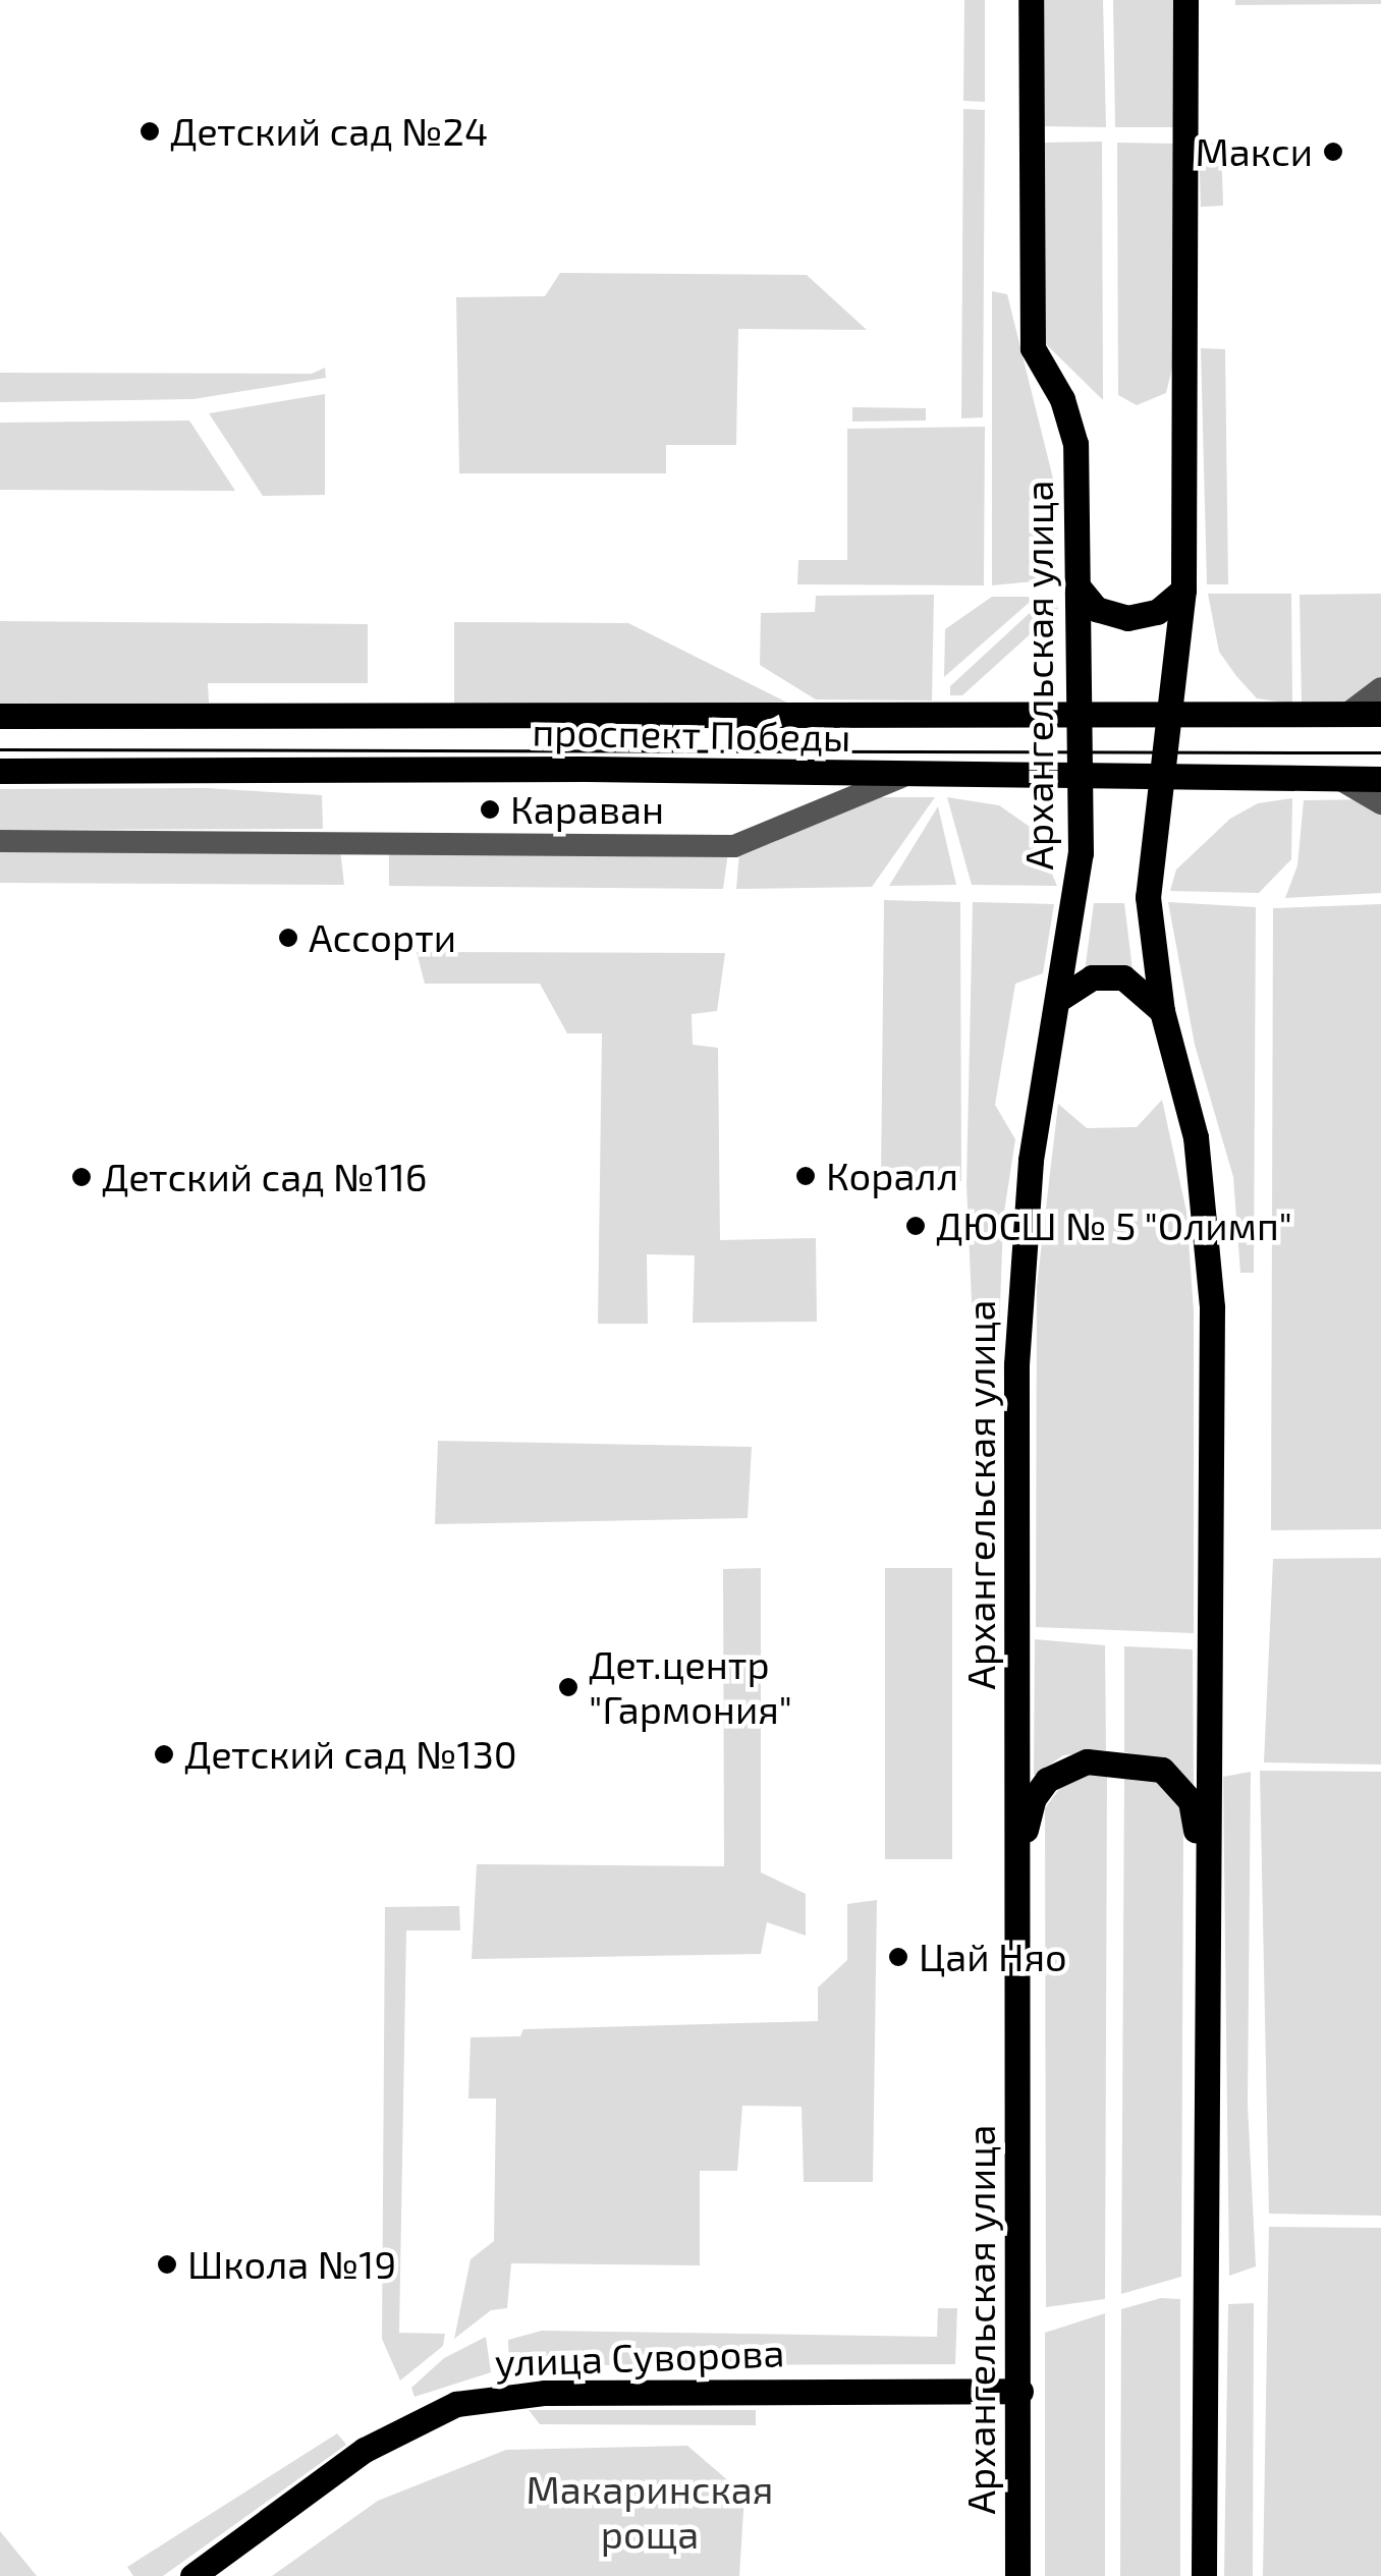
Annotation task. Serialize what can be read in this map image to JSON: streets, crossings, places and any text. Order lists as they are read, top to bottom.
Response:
{
  "streets": {
    "main road": ["Архангельская улица", "проспект Победы", "улица Суворова"]
  },
  "crossings": [
    ["Архангельская улица", "проспект Победы"],
    ["Архангельская улица", "улица Суворова"]
  ],
  "parks": ["Макаринская роща"],
  "places": [
    "Детский сад №24",
    "Макси",
    "Караван",
    "Ассорти",
    "Коралл",
    "Детский сад №116",
    "ДЮСШ № 5 \"Олимп\"",
    "Дет.центр \"Гармония\"",
    "Детский сад №130",
    "Цай Няо",
    "Школа №19"
  ]
}
